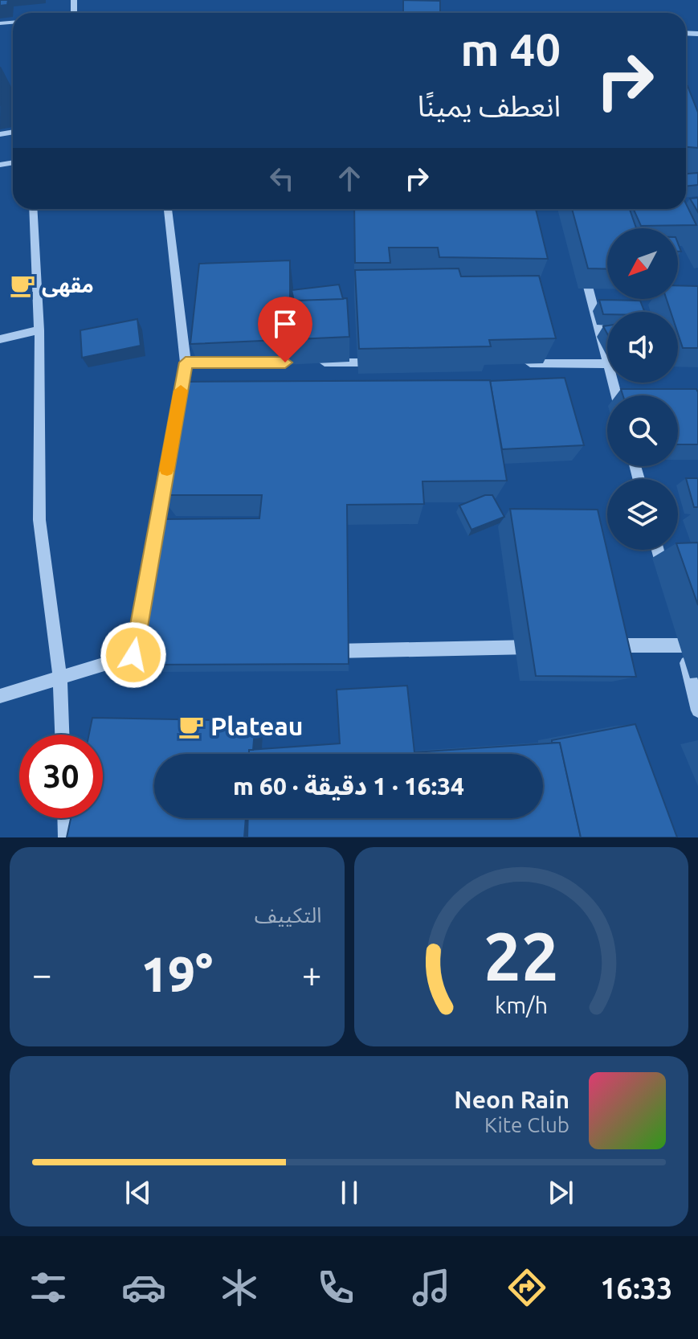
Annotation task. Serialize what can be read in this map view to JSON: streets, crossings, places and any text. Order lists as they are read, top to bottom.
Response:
{
  "places": {
    "cafe": ["مقهى", "Plateau"]
  },
  "north": "bottom left",
  "page": {
    "turn": ["40 m", "انعطف يمينًا"],
    "limit": "30",
    "trip": "16:34 · 1 دقيقة · 60 m",
    "tile": "التكييف",
    "heat": ["−", "19°", "+"],
    "song": ["Neon Rain", "Kite Club"],
    "tabs": "16:33",
    "gauge": ["22", "km/h"]
  }
}
